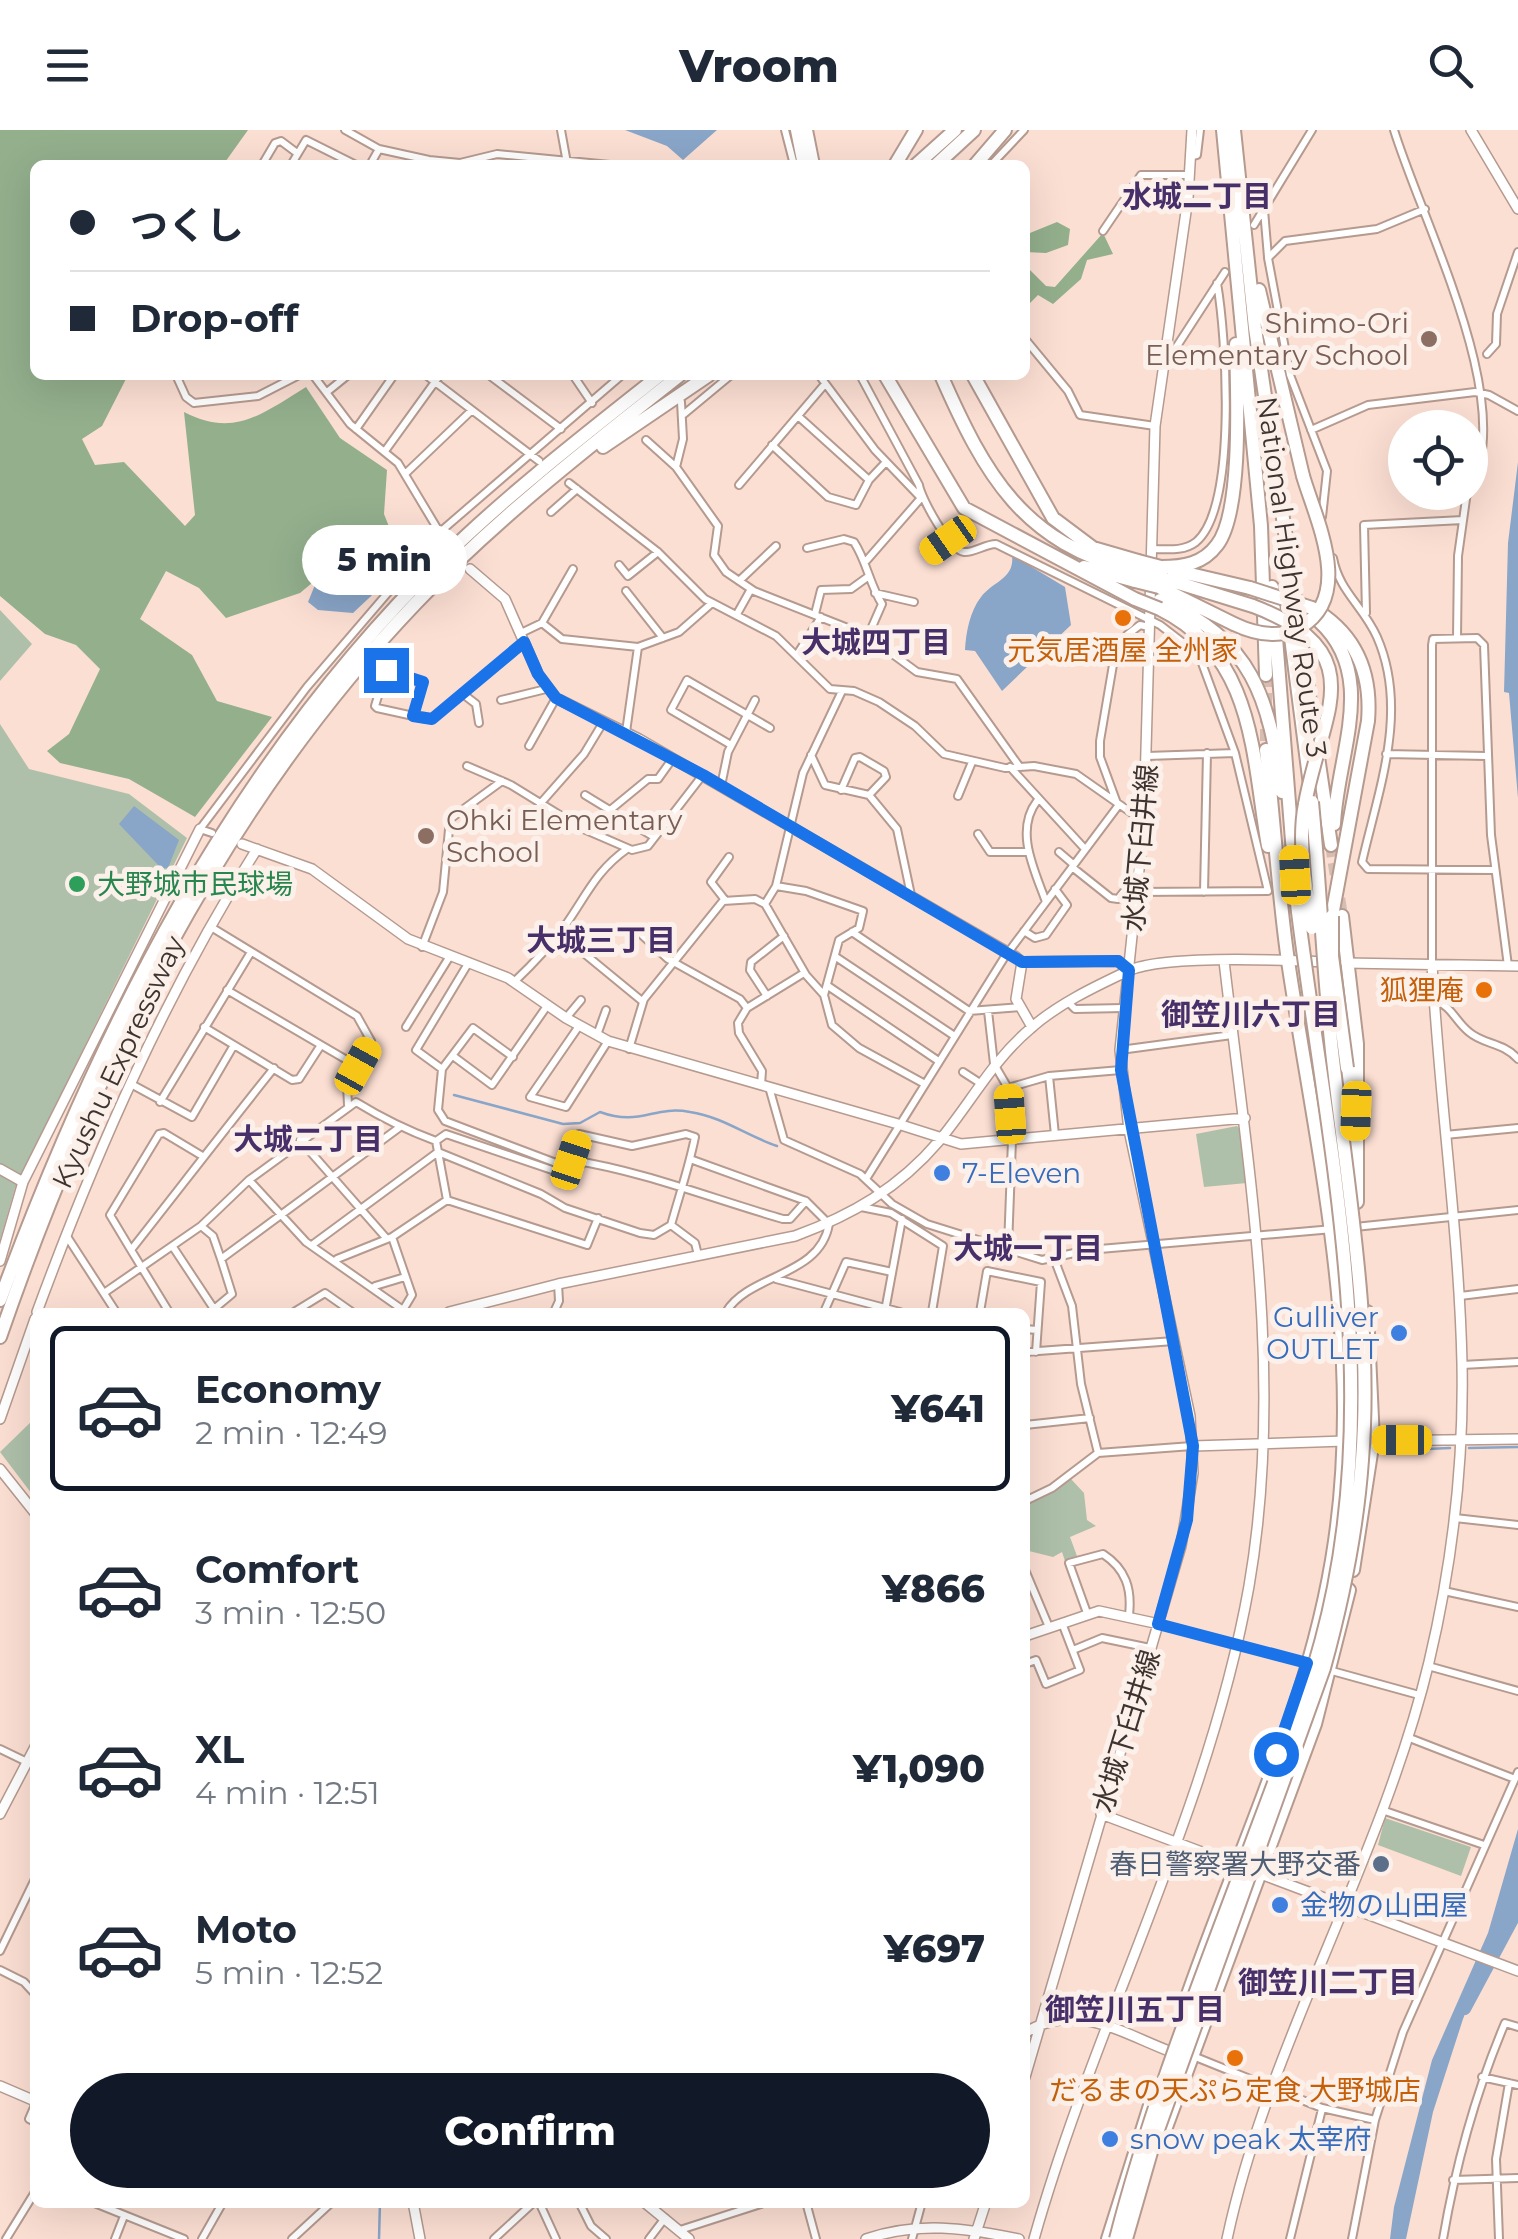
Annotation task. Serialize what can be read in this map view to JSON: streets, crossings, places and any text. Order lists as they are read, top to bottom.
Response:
{
  "streets": {
    "highway": ["National Highway Route 3", "Kyushu Expressway"],
    "street": ["水城下臼井線"]
  },
  "districts": [
    "水城二丁目",
    "大城四丁目",
    "大城三丁目",
    "御笠川六丁目",
    "大城二丁目",
    "大城一丁目",
    "御笠川二丁目",
    "御笠川五丁目"
  ],
  "places": [
    "Shimo-Ori Elementary School",
    "元気居酒屋 全州家",
    "Ohki Elementary School",
    "大野城市民球場",
    "狐狸庵",
    "7-Eleven",
    "Gulliver OUTLET",
    "春日警察署大野交番",
    "金物の山田屋",
    "だるまの天ぷら定食 大野城店",
    "snow peak 太宰府"
  ],
  "page": {
    "header": "Vroom",
    "banner": ["つくし", "Drop-off"],
    "bubble": "5 min",
    "list": [
      {
        "name": "Economy",
        "note": "2 min · 12:49",
        "value": "¥641"
      },
      {
        "name": "Comfort",
        "note": "3 min · 12:50",
        "value": "¥866"
      },
      {
        "name": "XL",
        "note": "4 min · 12:51",
        "value": "¥1,090"
      },
      {
        "name": "Moto",
        "note": "5 min · 12:52",
        "value": "¥697"
      }
    ],
    "buttons": "Confirm"
  }
}
